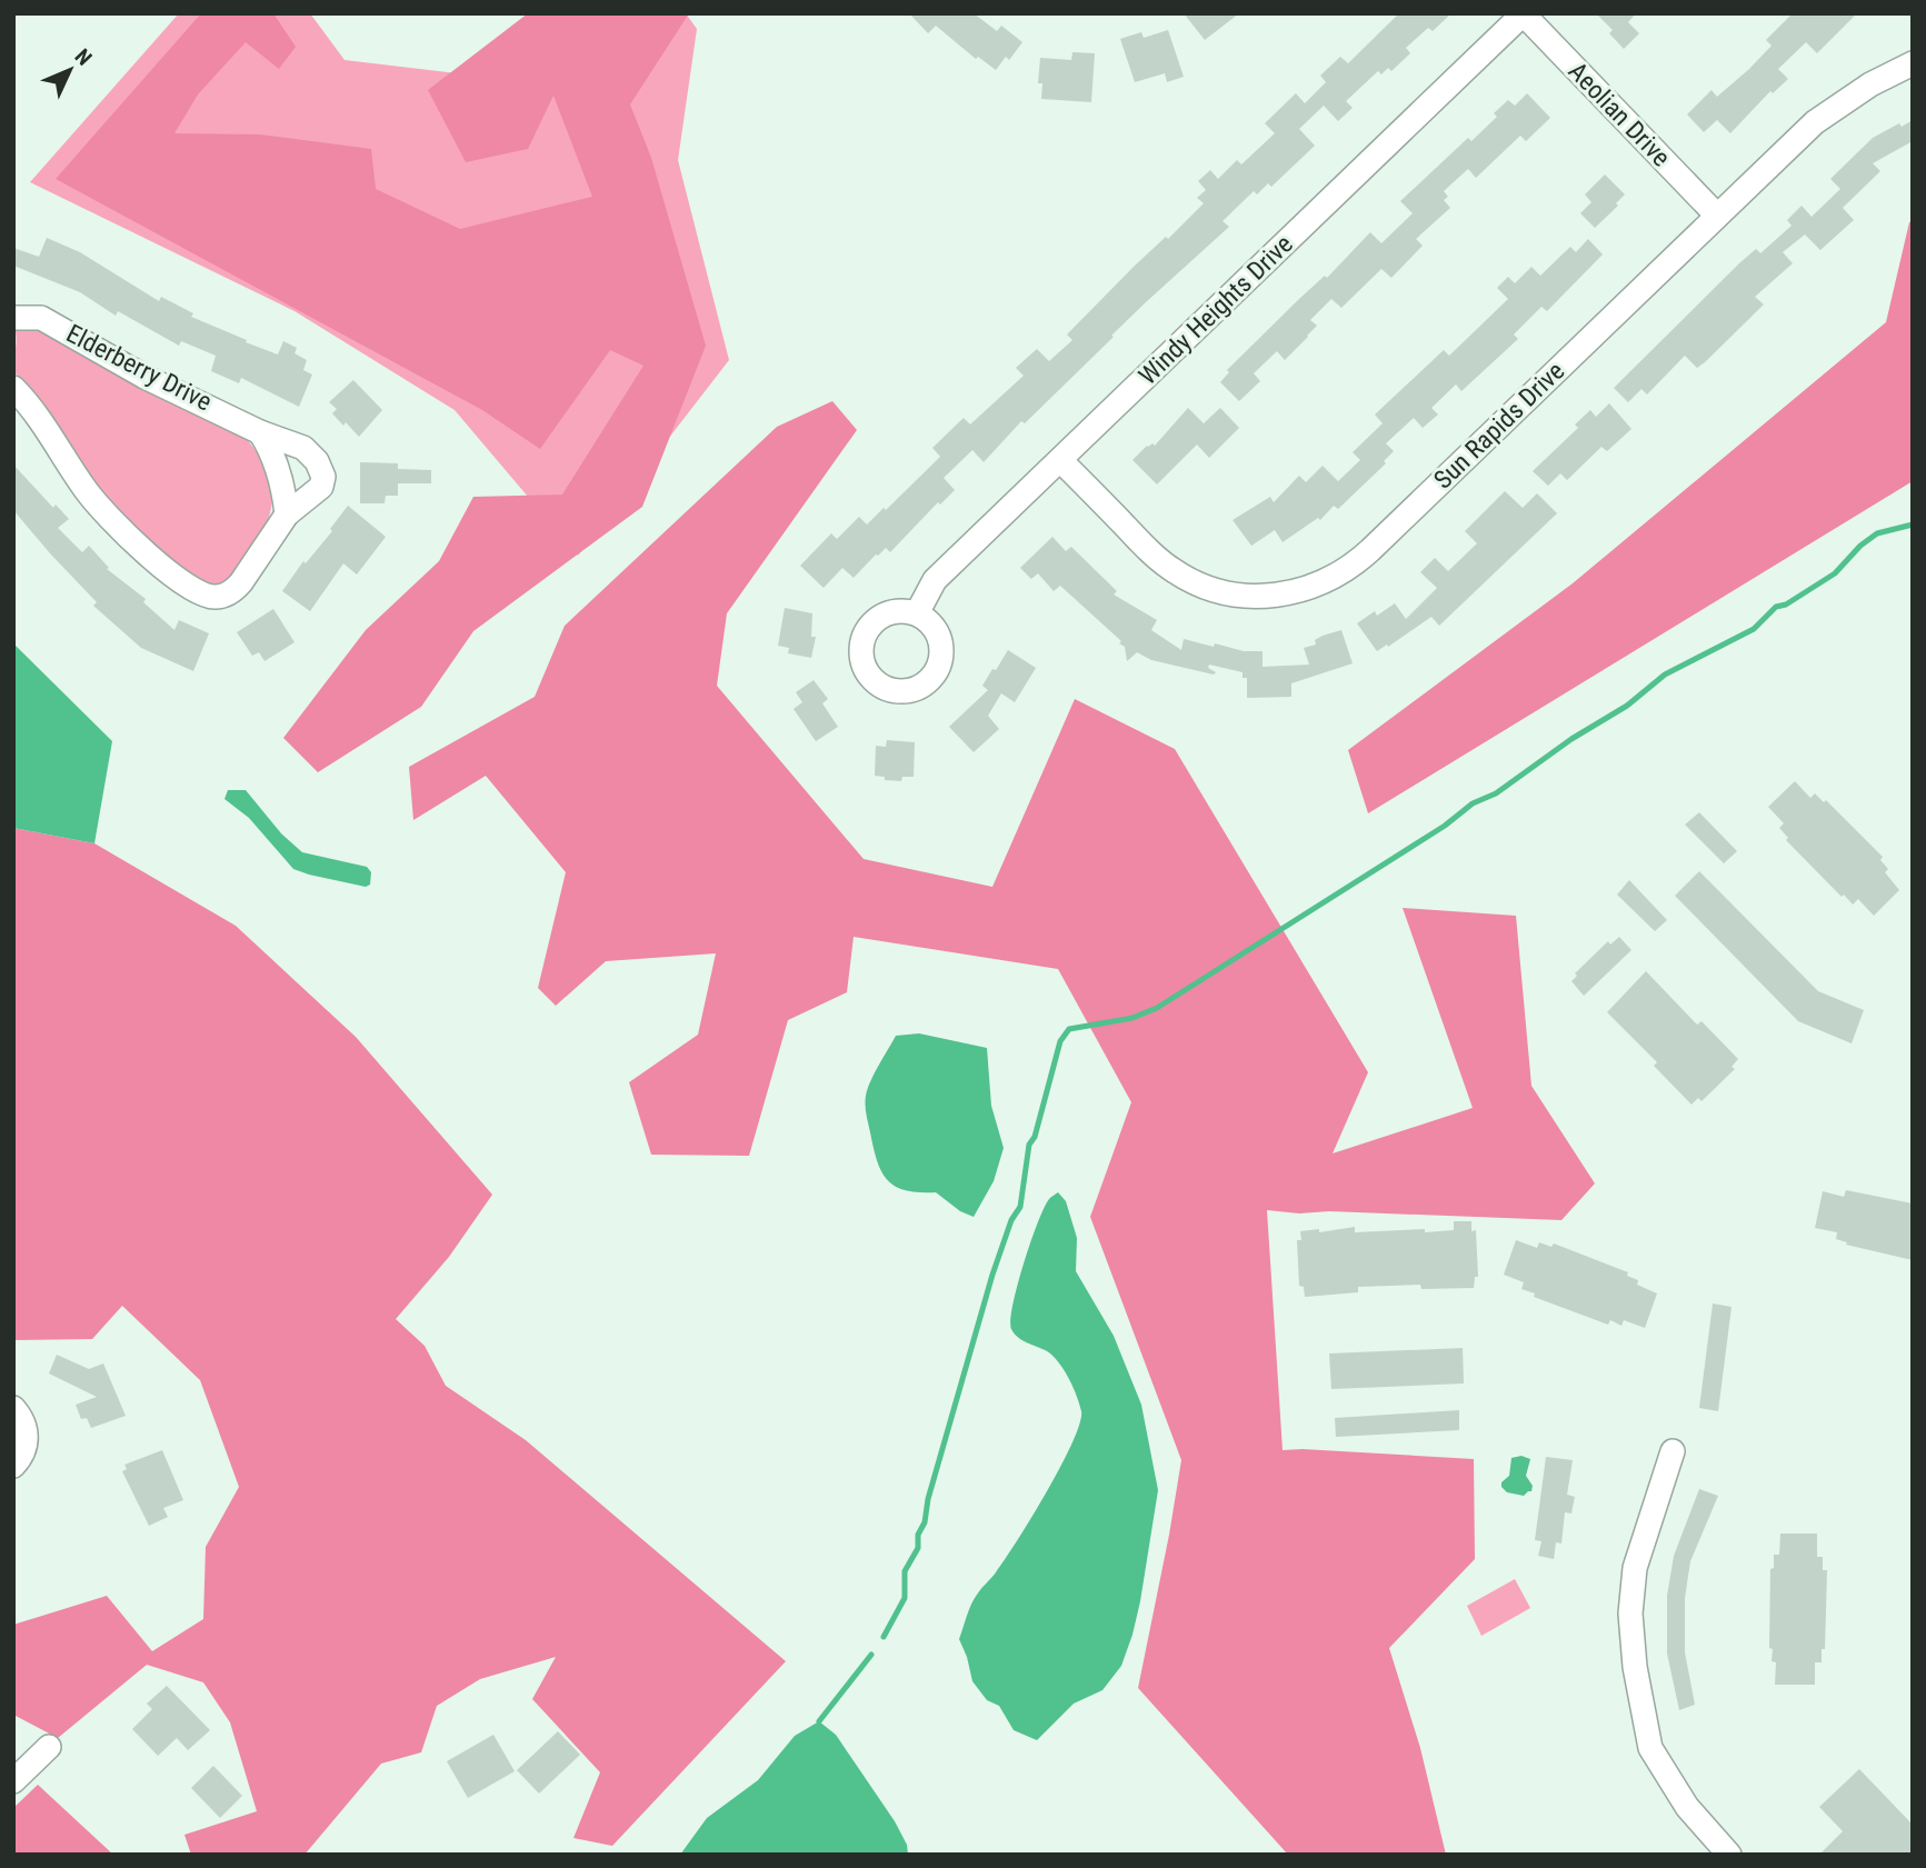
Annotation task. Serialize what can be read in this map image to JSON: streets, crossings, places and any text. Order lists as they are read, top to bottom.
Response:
{
  "streets": {
    "street": [
      "Aeolian Drive",
      "Windy Heights Drive",
      "Elderberry Drive",
      "Sun Rapids Drive"
    ]
  },
  "crossings": [
    ["Aeolian Drive", "Windy Heights Drive"],
    ["Aeolian Drive", "Sun Rapids Drive"],
    ["Windy Heights Drive", "Sun Rapids Drive"]
  ],
  "north": "top right"
}
